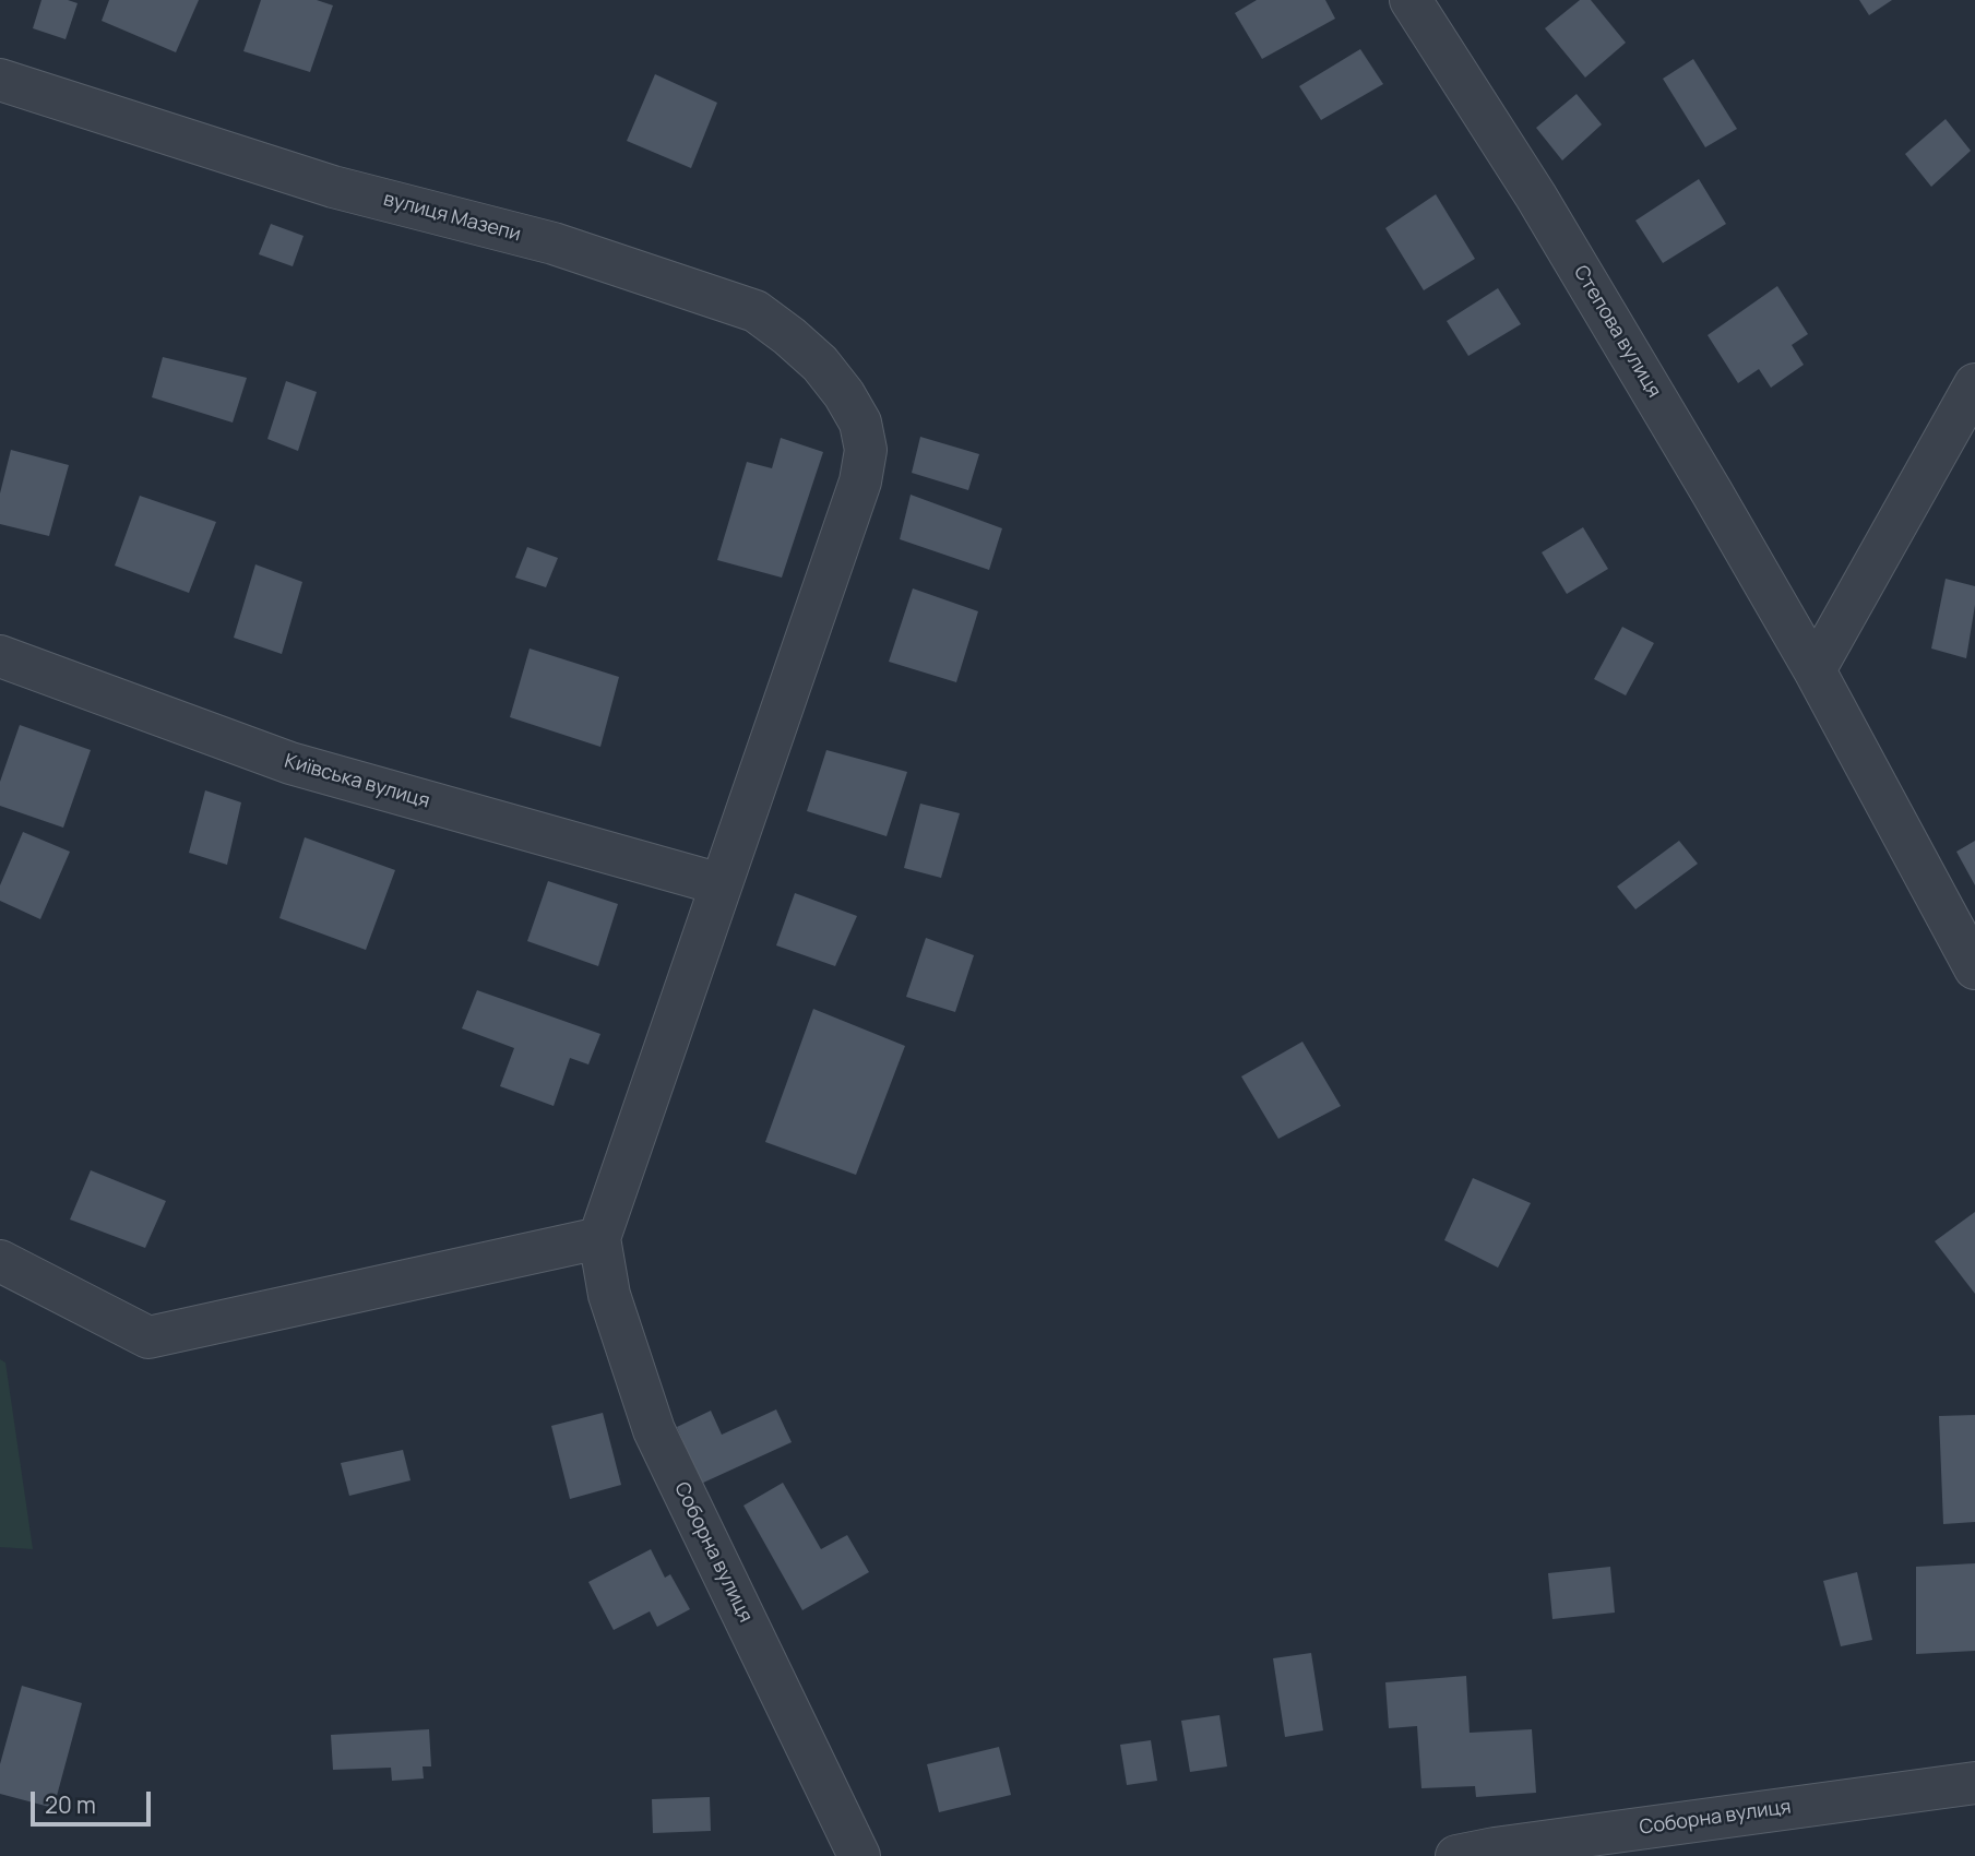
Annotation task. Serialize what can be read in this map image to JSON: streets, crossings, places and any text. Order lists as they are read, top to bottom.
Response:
{
  "streets": {
    "street": [
      "вулиця Мазепи",
      "Степова вулиця",
      "Київська вулиця",
      "Соборна вулиця"
    ]
  },
  "crossings": [
    ["вулиця Мазепи", "Київська вулиця"]
  ],
  "scale_bar": "20 m"
}
